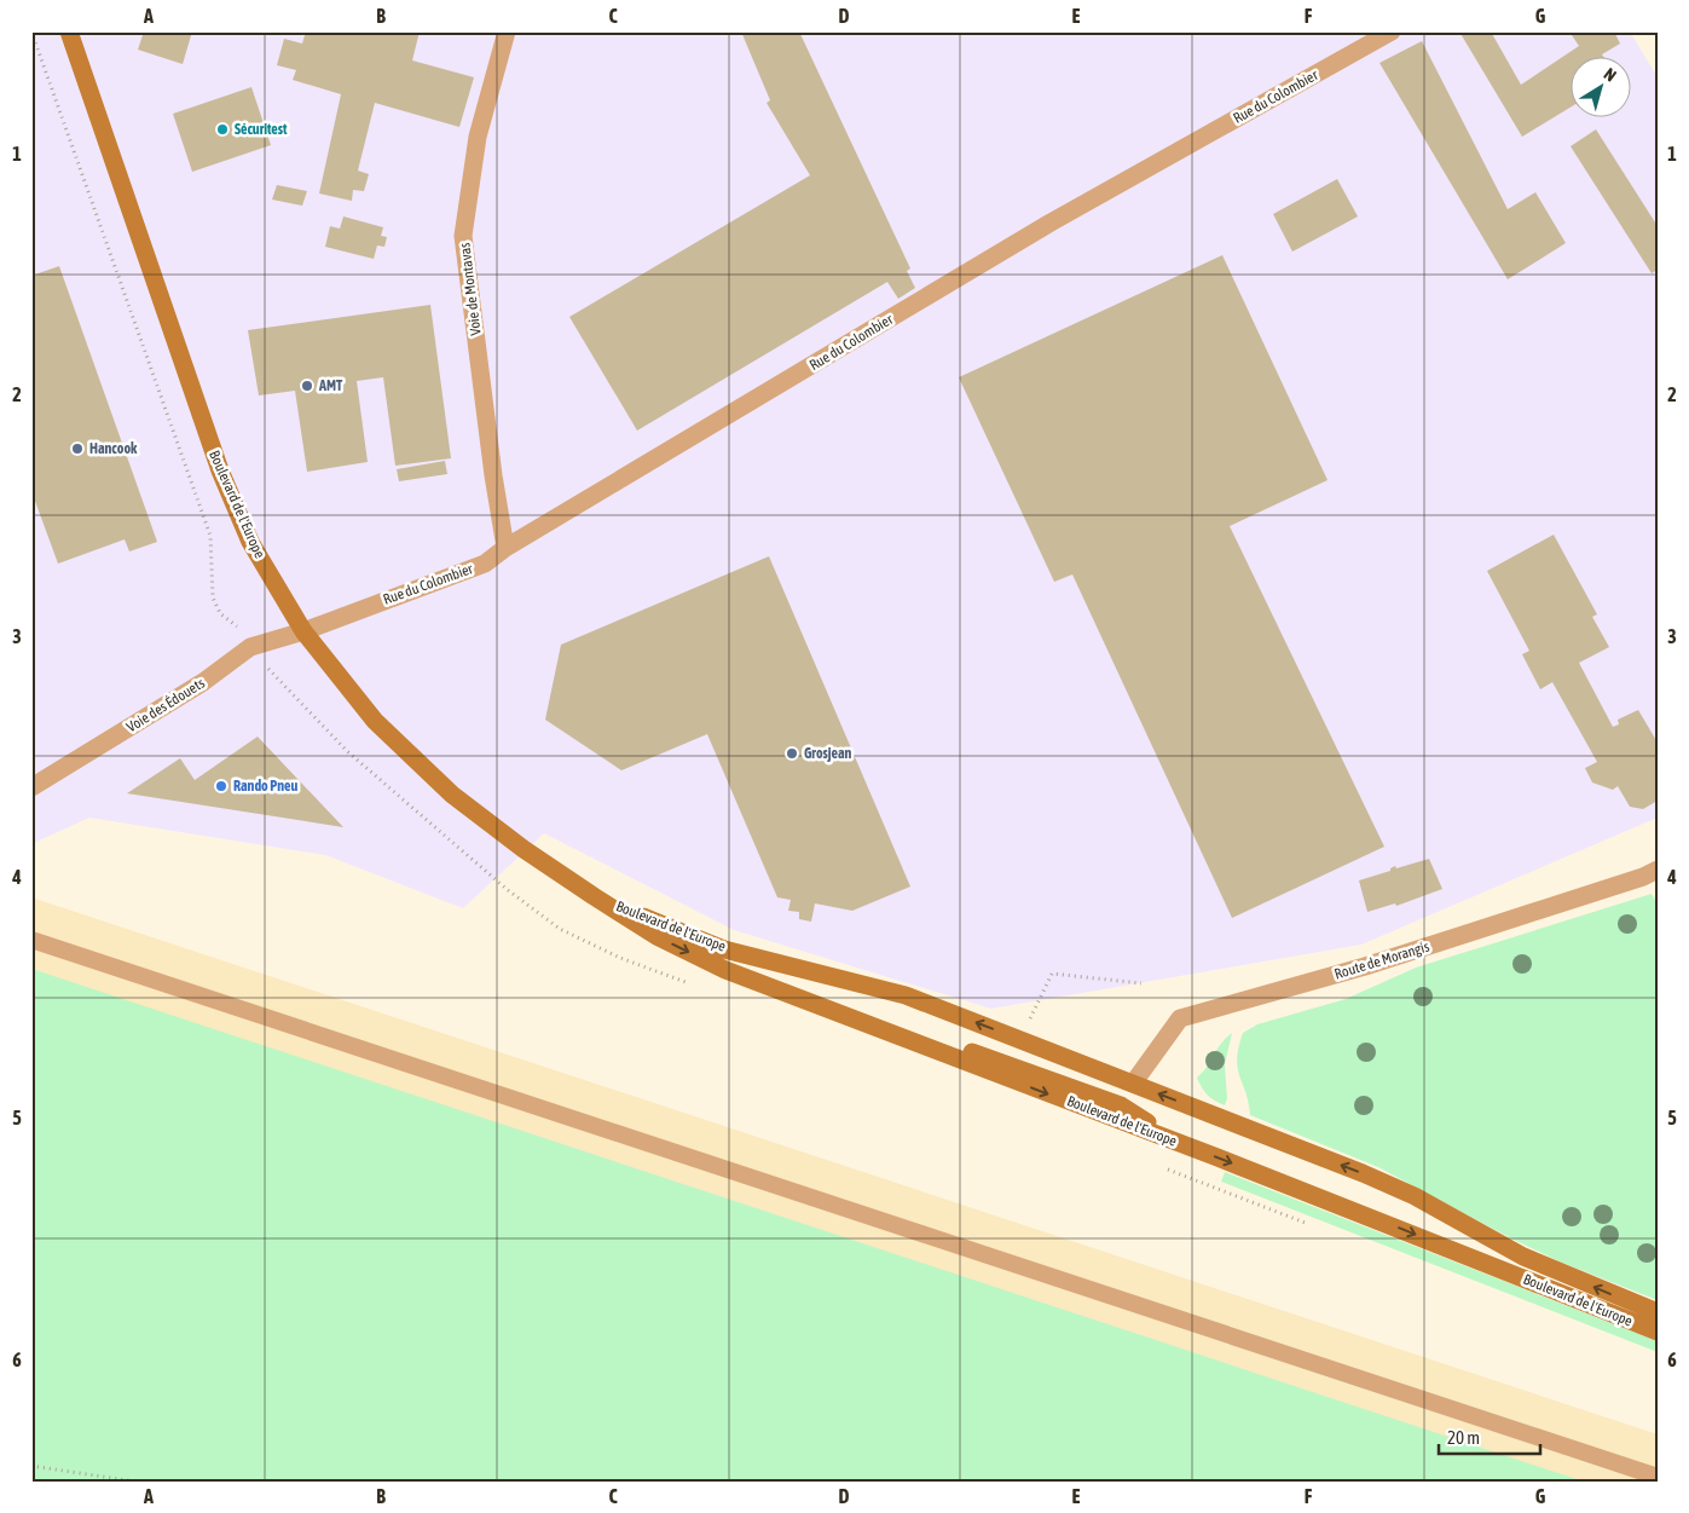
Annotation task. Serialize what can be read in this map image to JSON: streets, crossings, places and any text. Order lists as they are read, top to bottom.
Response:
{
  "streets": {
    "main road": ["Boulevard de l'Europe"],
    "street": [
      "Rue du Colombier",
      "Voie de Montavas",
      "Voie des Édouets",
      "Route de Morangis"
    ]
  },
  "crossings": [
    ["Rue du Colombier", "Voie de Montavas"],
    ["Rue du Colombier", "Boulevard de l'Europe"],
    ["Rue du Colombier", "Voie des Édouets"],
    ["Boulevard de l'Europe", "Voie des Édouets"],
    ["Boulevard de l'Europe", "Route de Morangis"]
  ],
  "places": [
    "Sécuritest",
    "AMT",
    "Hancook",
    "Grosjean",
    "Rando Pneu"
  ],
  "scale_bar": "20 m",
  "north": "top right",
  "grid": {
    "columns": [
      "A",
      "B",
      "C",
      "D",
      "E",
      "F",
      "G"
    ],
    "rows": [
      "1",
      "2",
      "3",
      "4",
      "5",
      "6"
    ]
  }
}
